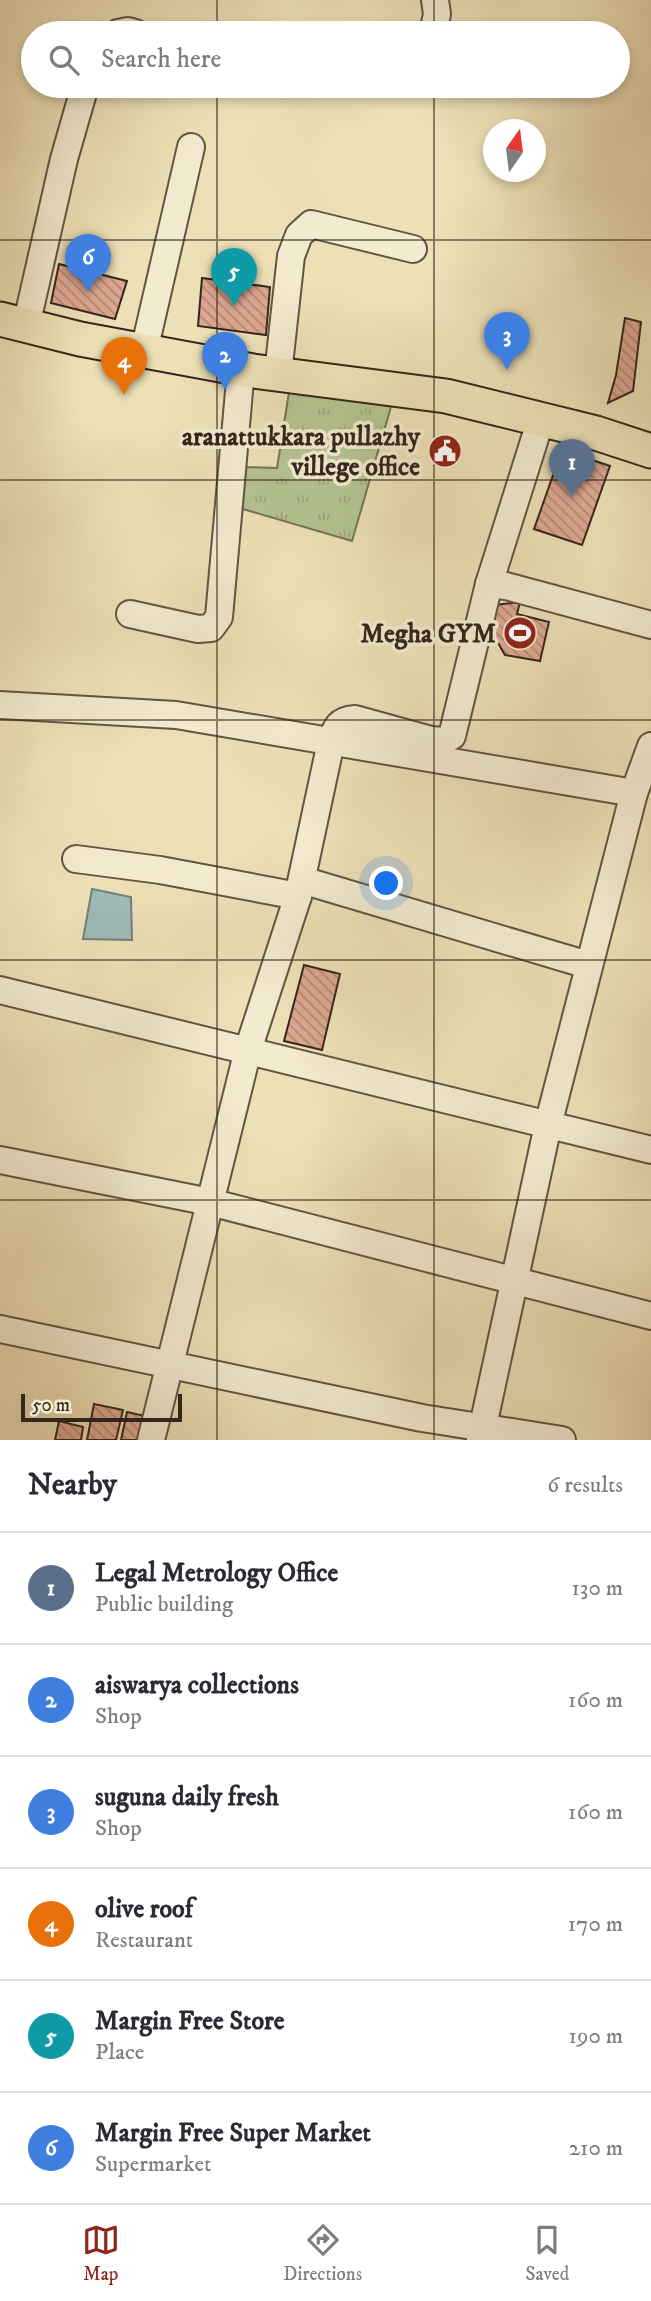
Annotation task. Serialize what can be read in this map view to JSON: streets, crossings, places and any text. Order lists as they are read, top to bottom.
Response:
{
  "places": {
    "public building": ["aranattukkara pullazhy villege office"],
    "sports": ["Megha GYM"]
  },
  "scale_bar": "50 m",
  "north": "top",
  "page": {
    "search": "Search here",
    "pins": [
      "6",
      "5",
      "3",
      "2",
      "4",
      "1"
    ],
    "scale": "50 m",
    "heading": ["Nearby", "6 results"],
    "list": [
      {
        "mark": "1",
        "name": "Legal Metrology Office",
        "note": "Public building",
        "value": "130 m"
      },
      {
        "mark": "2",
        "name": "aiswarya collections",
        "note": "Shop",
        "value": "160 m"
      },
      {
        "mark": "3",
        "name": "suguna daily fresh",
        "note": "Shop",
        "value": "160 m"
      },
      {
        "mark": "4",
        "name": "olive roof",
        "note": "Restaurant",
        "value": "170 m"
      },
      {
        "mark": "5",
        "name": "Margin Free Store",
        "note": "Place",
        "value": "190 m"
      },
      {
        "mark": "6",
        "name": "Margin Free Super Market",
        "note": "Supermarket",
        "value": "210 m"
      }
    ],
    "nav": ["Map", "Directions", "Saved"]
  }
}
